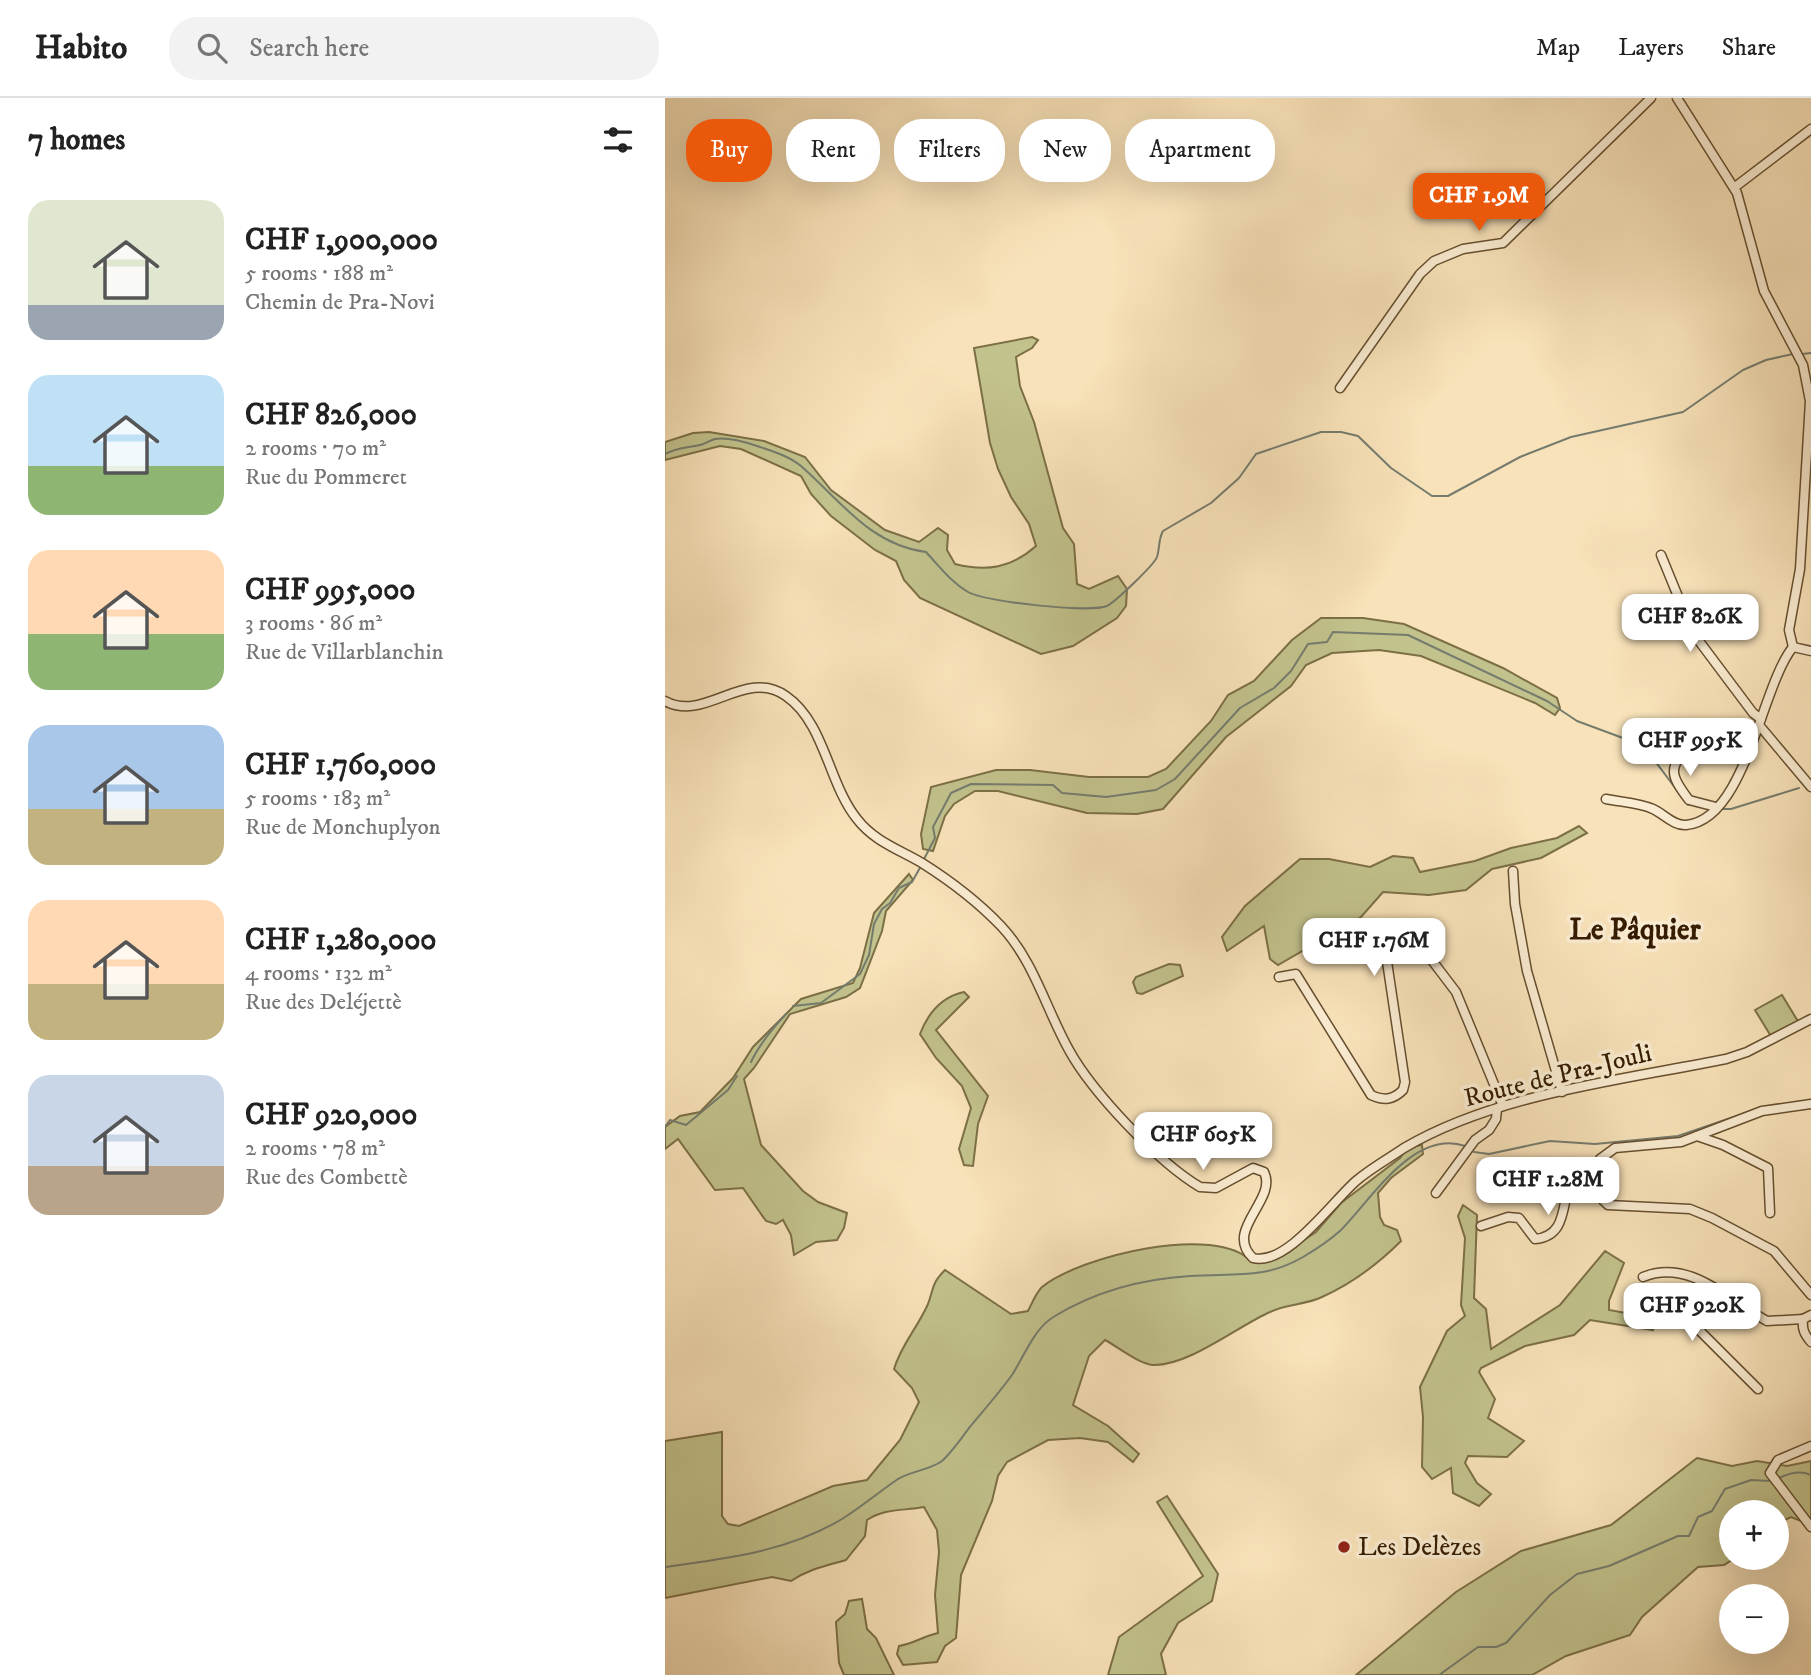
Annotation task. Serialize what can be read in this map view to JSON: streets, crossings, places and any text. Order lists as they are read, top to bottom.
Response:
{
  "streets": {
    "street": ["Route de Pra-Jouli"]
  },
  "districts": ["Le Pâquier"],
  "places": ["Les Delèzes"],
  "page": {
    "header": "Habito",
    "search": "Search here",
    "nav": ["Map", "Layers", "Share"],
    "heading": "7 homes",
    "chip": [
      "Buy",
      "Rent",
      "Filters",
      "New",
      "Apartment"
    ],
    "price": [
      "CHF 1.9M",
      "CHF 826K",
      "CHF 995K",
      "CHF 1.76M",
      "CHF 605K",
      "CHF 1.28M",
      "CHF 920K"
    ],
    "list": [
      {
        "name": "CHF 1,900,000",
        "note": "5 rooms · 188 m² · Chemin de Pra-Novi"
      },
      {
        "name": "CHF 826,000",
        "note": "2 rooms · 70 m² · Rue du Pommeret"
      },
      {
        "name": "CHF 995,000",
        "note": "3 rooms · 86 m² · Rue de Villarblanchin"
      },
      {
        "name": "CHF 1,760,000",
        "note": "5 rooms · 183 m² · Rue de Monchuplyon"
      },
      {
        "name": "CHF 1,280,000",
        "note": "4 rooms · 132 m² · Rue des Deléjettè"
      },
      {
        "name": "CHF 920,000",
        "note": "2 rooms · 78 m² · Rue des Combettè"
      }
    ],
    "map_buttons": ["+", "−"]
  }
}
